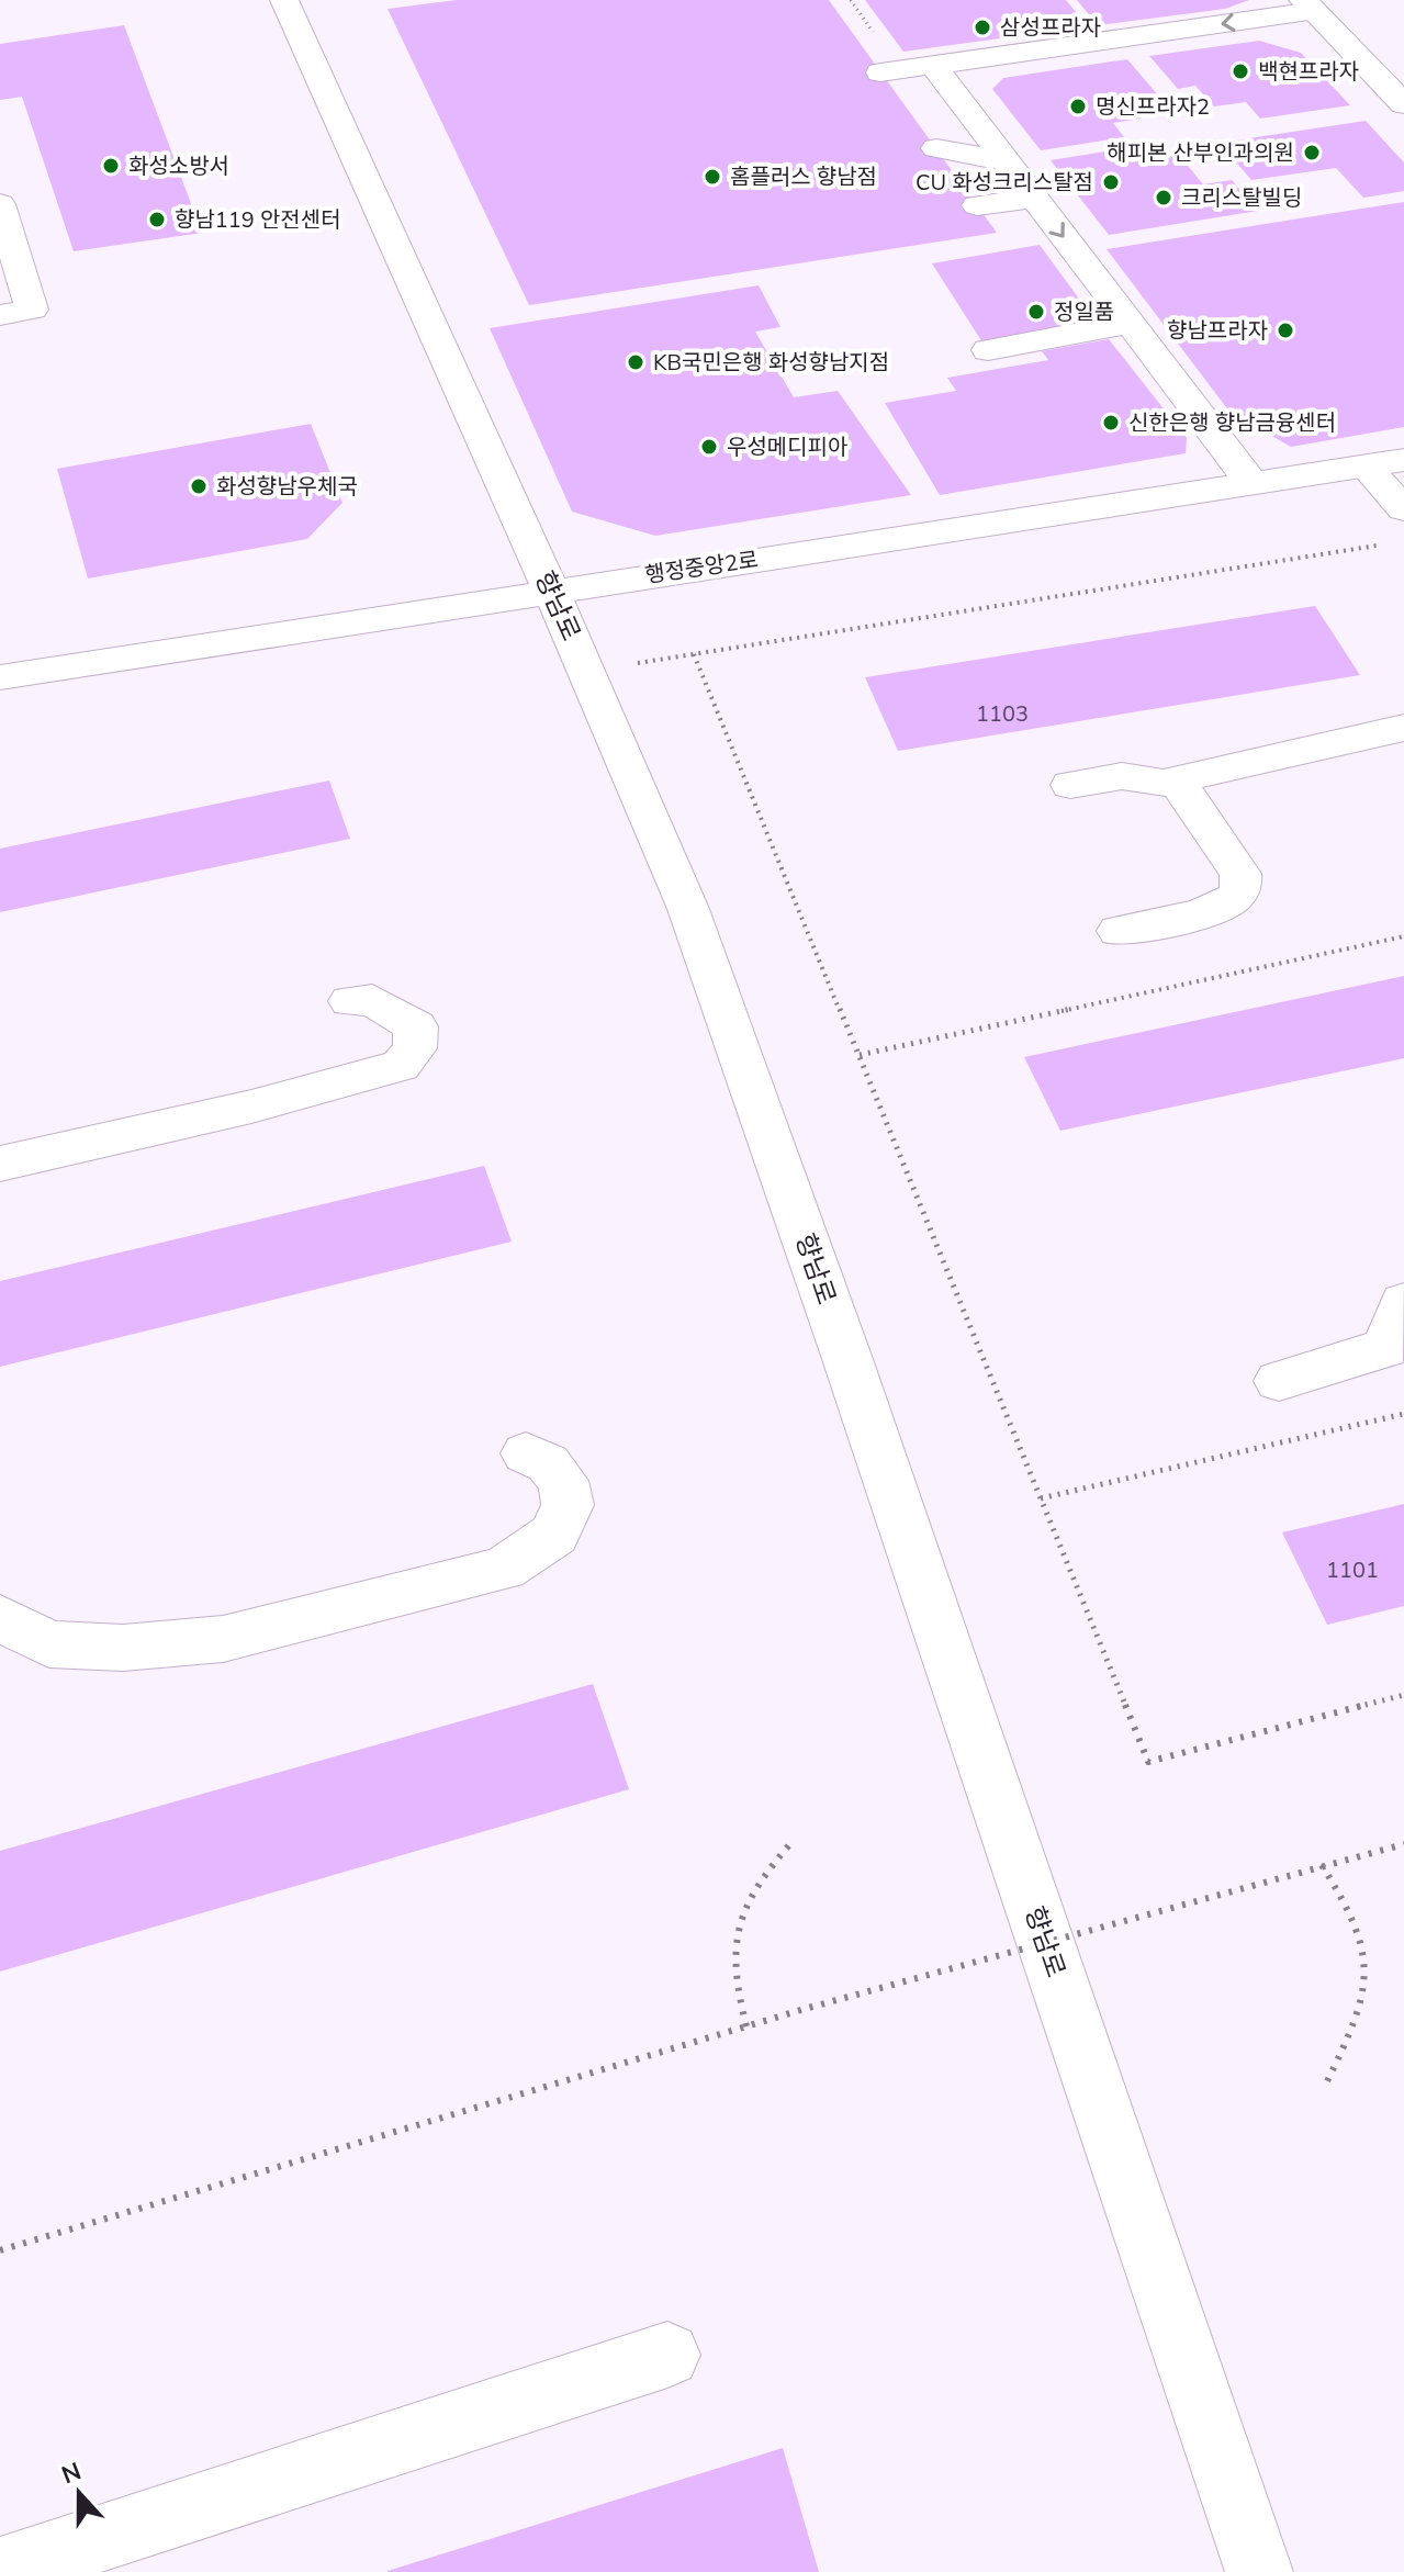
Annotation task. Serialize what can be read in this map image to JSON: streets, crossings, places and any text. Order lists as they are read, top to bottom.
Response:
{
  "streets": {
    "street": ["행정중앙2로", "향남로"]
  },
  "crossings": [
    ["행정중앙2로", "향남로"]
  ],
  "places": [
    "삼성프라자",
    "백현프라자",
    "명신프라자2",
    "해피본 산부인과의원",
    "화성소방서",
    "홈플러스 향남점",
    "CU 화성크리스탈점",
    "크리스탈빌딩",
    "향남119 안전센터",
    "정일품",
    "향남프라자",
    "KB국민은행 화성향남지점",
    "신한은행 향남금융센터",
    "우성메디피아",
    "화성향남우체국"
  ],
  "house_numbers": ["1103", "1101"],
  "north": "top"
}
